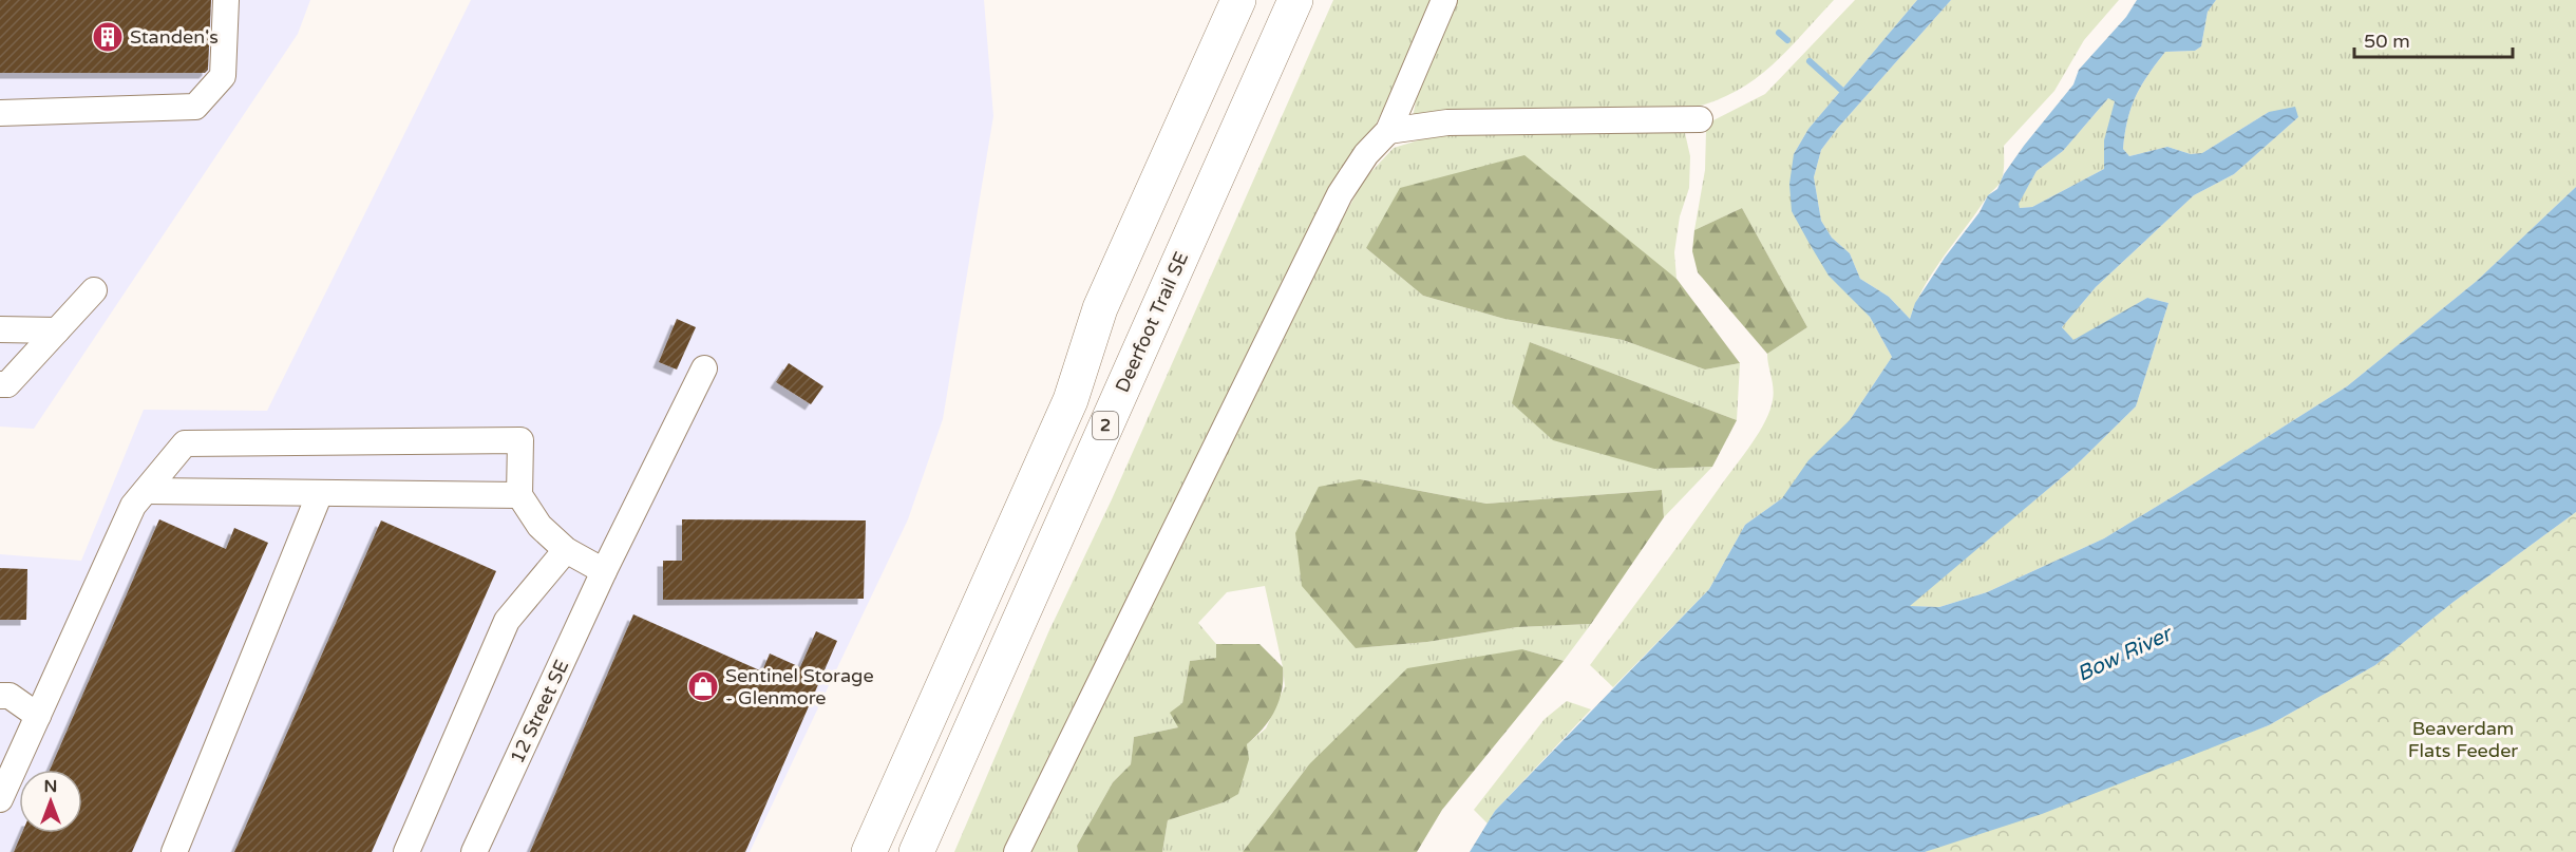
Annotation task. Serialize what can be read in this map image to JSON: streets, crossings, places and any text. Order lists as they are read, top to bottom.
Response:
{
  "streets": {
    "highway": ["Deerfoot Trail SE", "2"],
    "street": ["12 Street SE"]
  },
  "water": ["Bow River"],
  "parks": ["Beaverdam Flats Feeder"],
  "places": {
    "building": ["Standen's"],
    "shop": ["Sentinel Storage - Glenmore"]
  },
  "scale_bar": "50 m",
  "north": "top"
}
